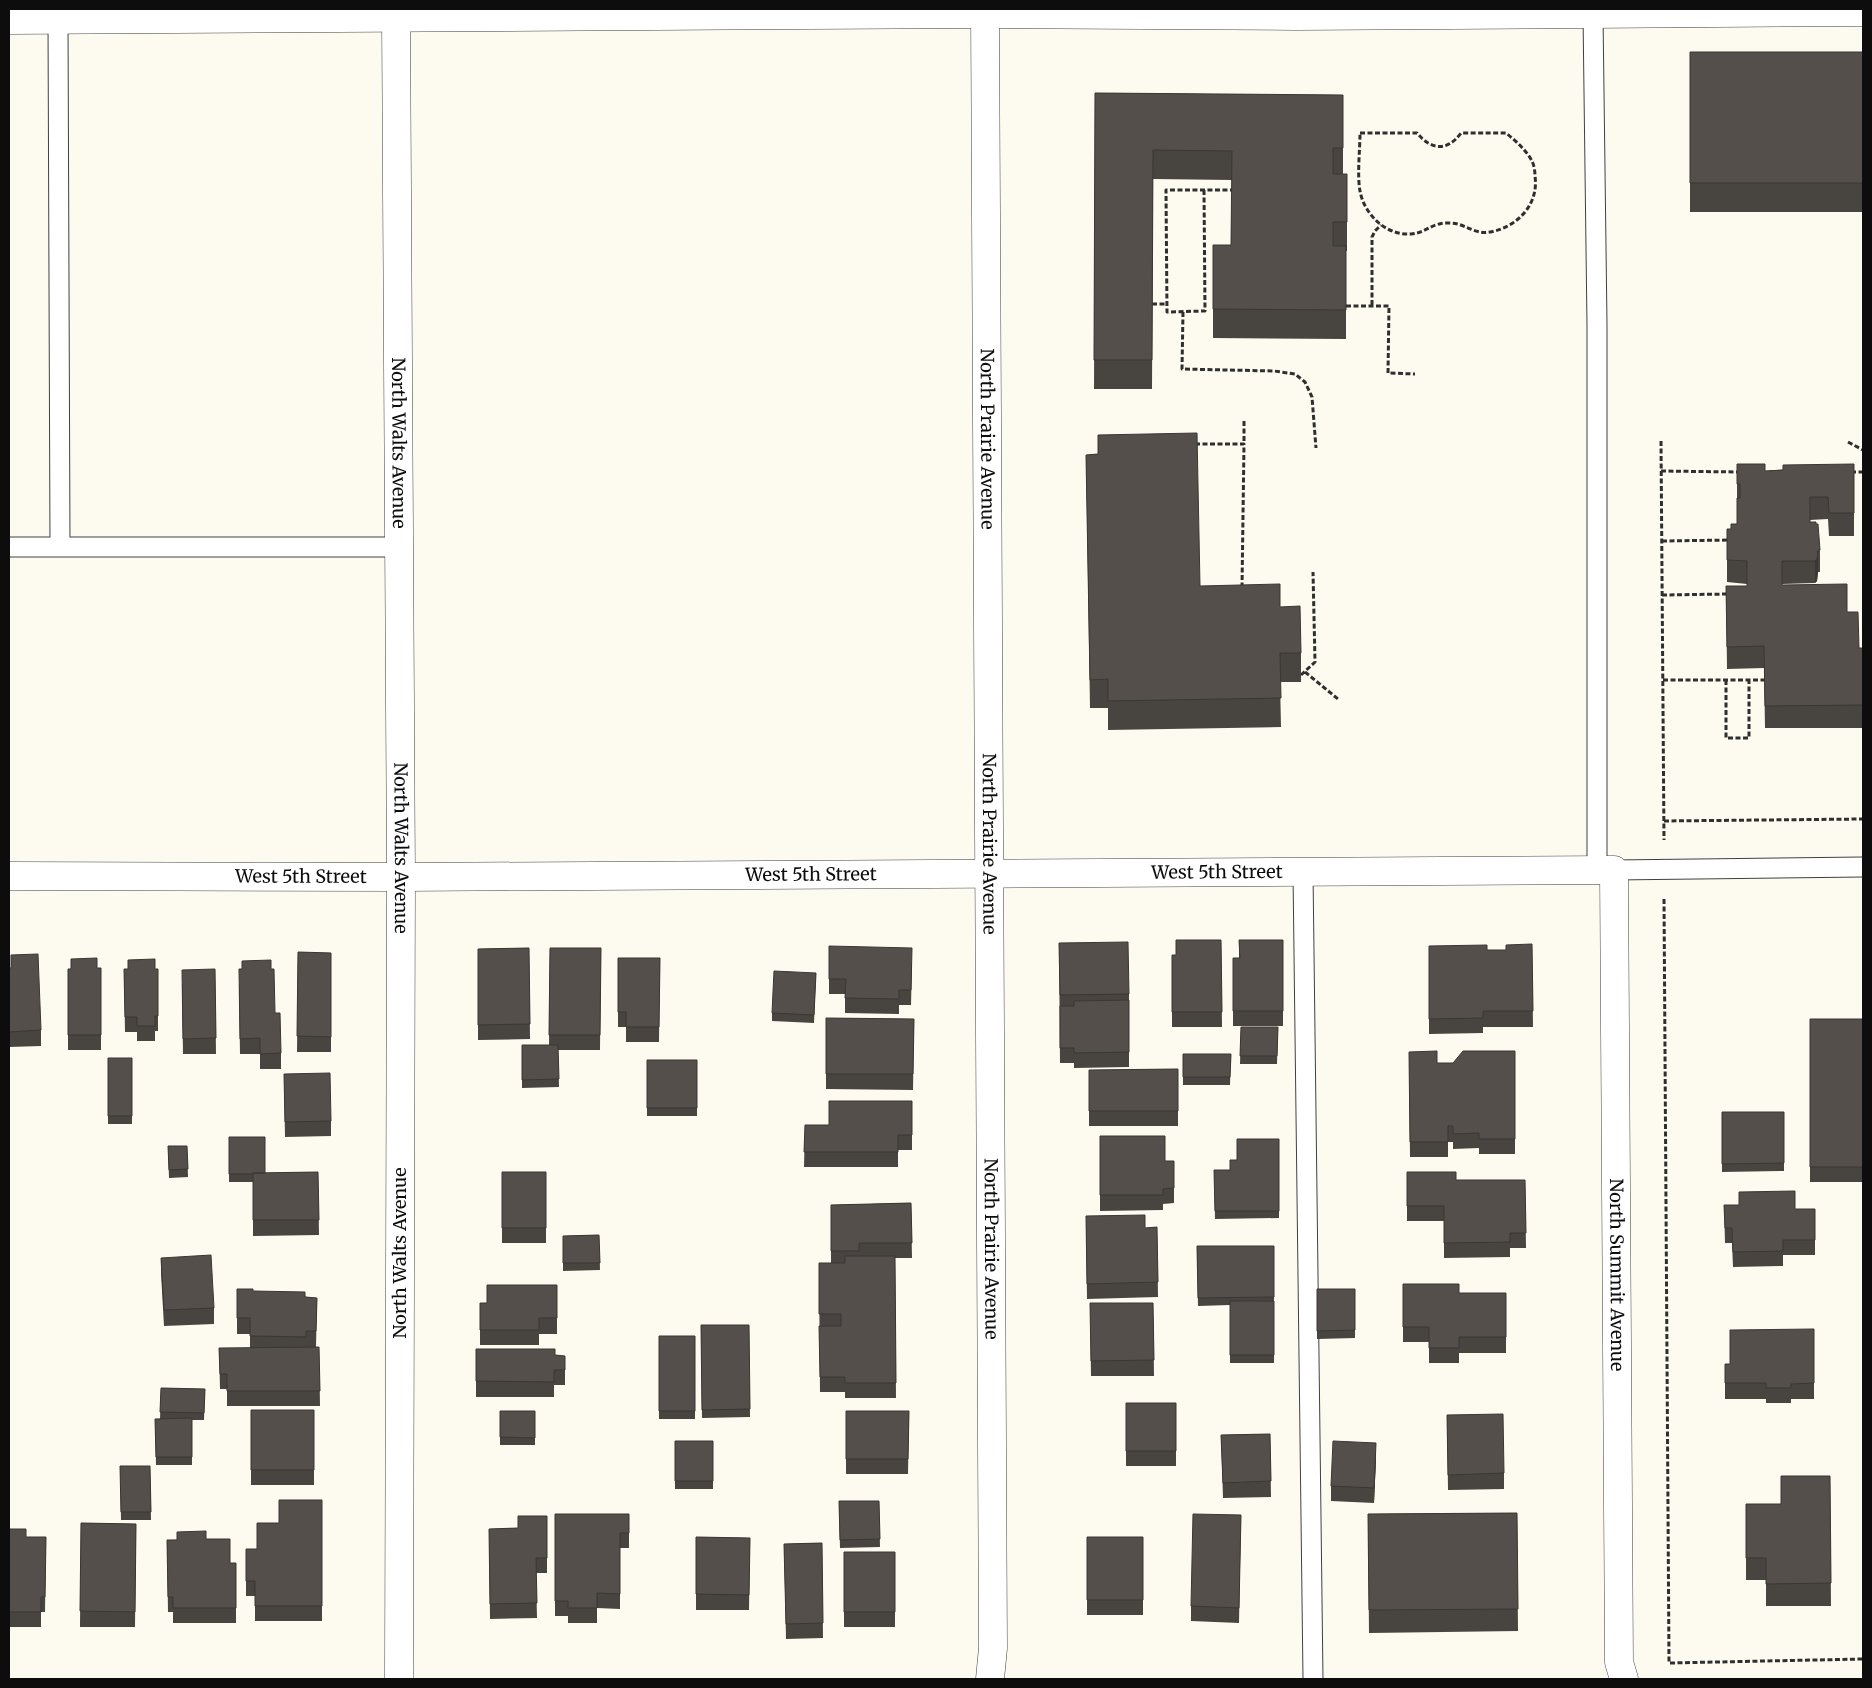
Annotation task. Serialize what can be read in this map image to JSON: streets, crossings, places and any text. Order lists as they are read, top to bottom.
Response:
{
  "streets": {
    "street": [
      "North Prairie Avenue",
      "North Walts Avenue",
      "West 5th Street",
      "North Summit Avenue"
    ]
  },
  "crossings": [
    ["North Prairie Avenue", "West 5th Street"],
    ["North Walts Avenue", "West 5th Street"],
    ["West 5th Street", "North Summit Avenue"]
  ]
}
